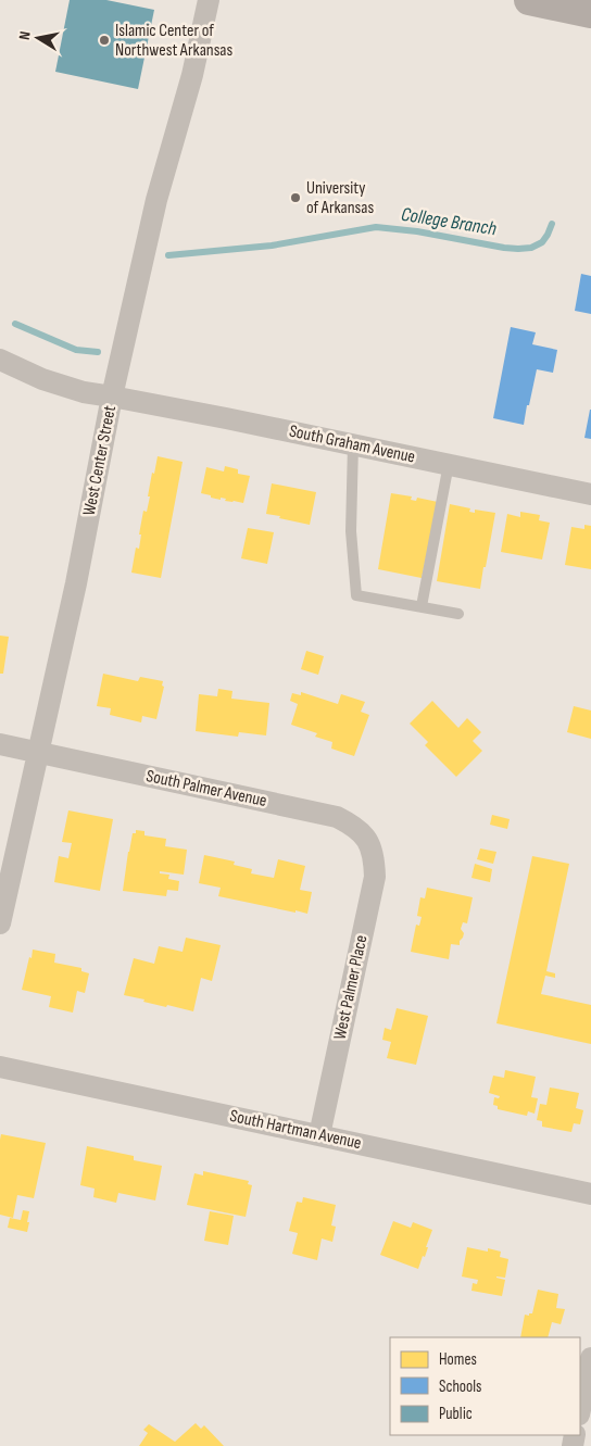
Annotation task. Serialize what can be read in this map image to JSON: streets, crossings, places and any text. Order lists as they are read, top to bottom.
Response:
{
  "streets": {
    "street": [
      "South Graham Avenue",
      "West Center Street",
      "South Palmer Avenue",
      "West Palmer Place",
      "South Hartman Avenue"
    ]
  },
  "crossings": [
    ["South Graham Avenue", "West Center Street"],
    ["West Center Street", "South Palmer Avenue"],
    ["South Palmer Avenue", "West Palmer Place"],
    ["West Palmer Place", "South Hartman Avenue"]
  ],
  "water": ["College Branch"],
  "places": ["Islamic Center of Northwest Arkansas", "University of Arkansas"],
  "legend": ["Homes", "Schools", "Public"],
  "north": "left"
}
